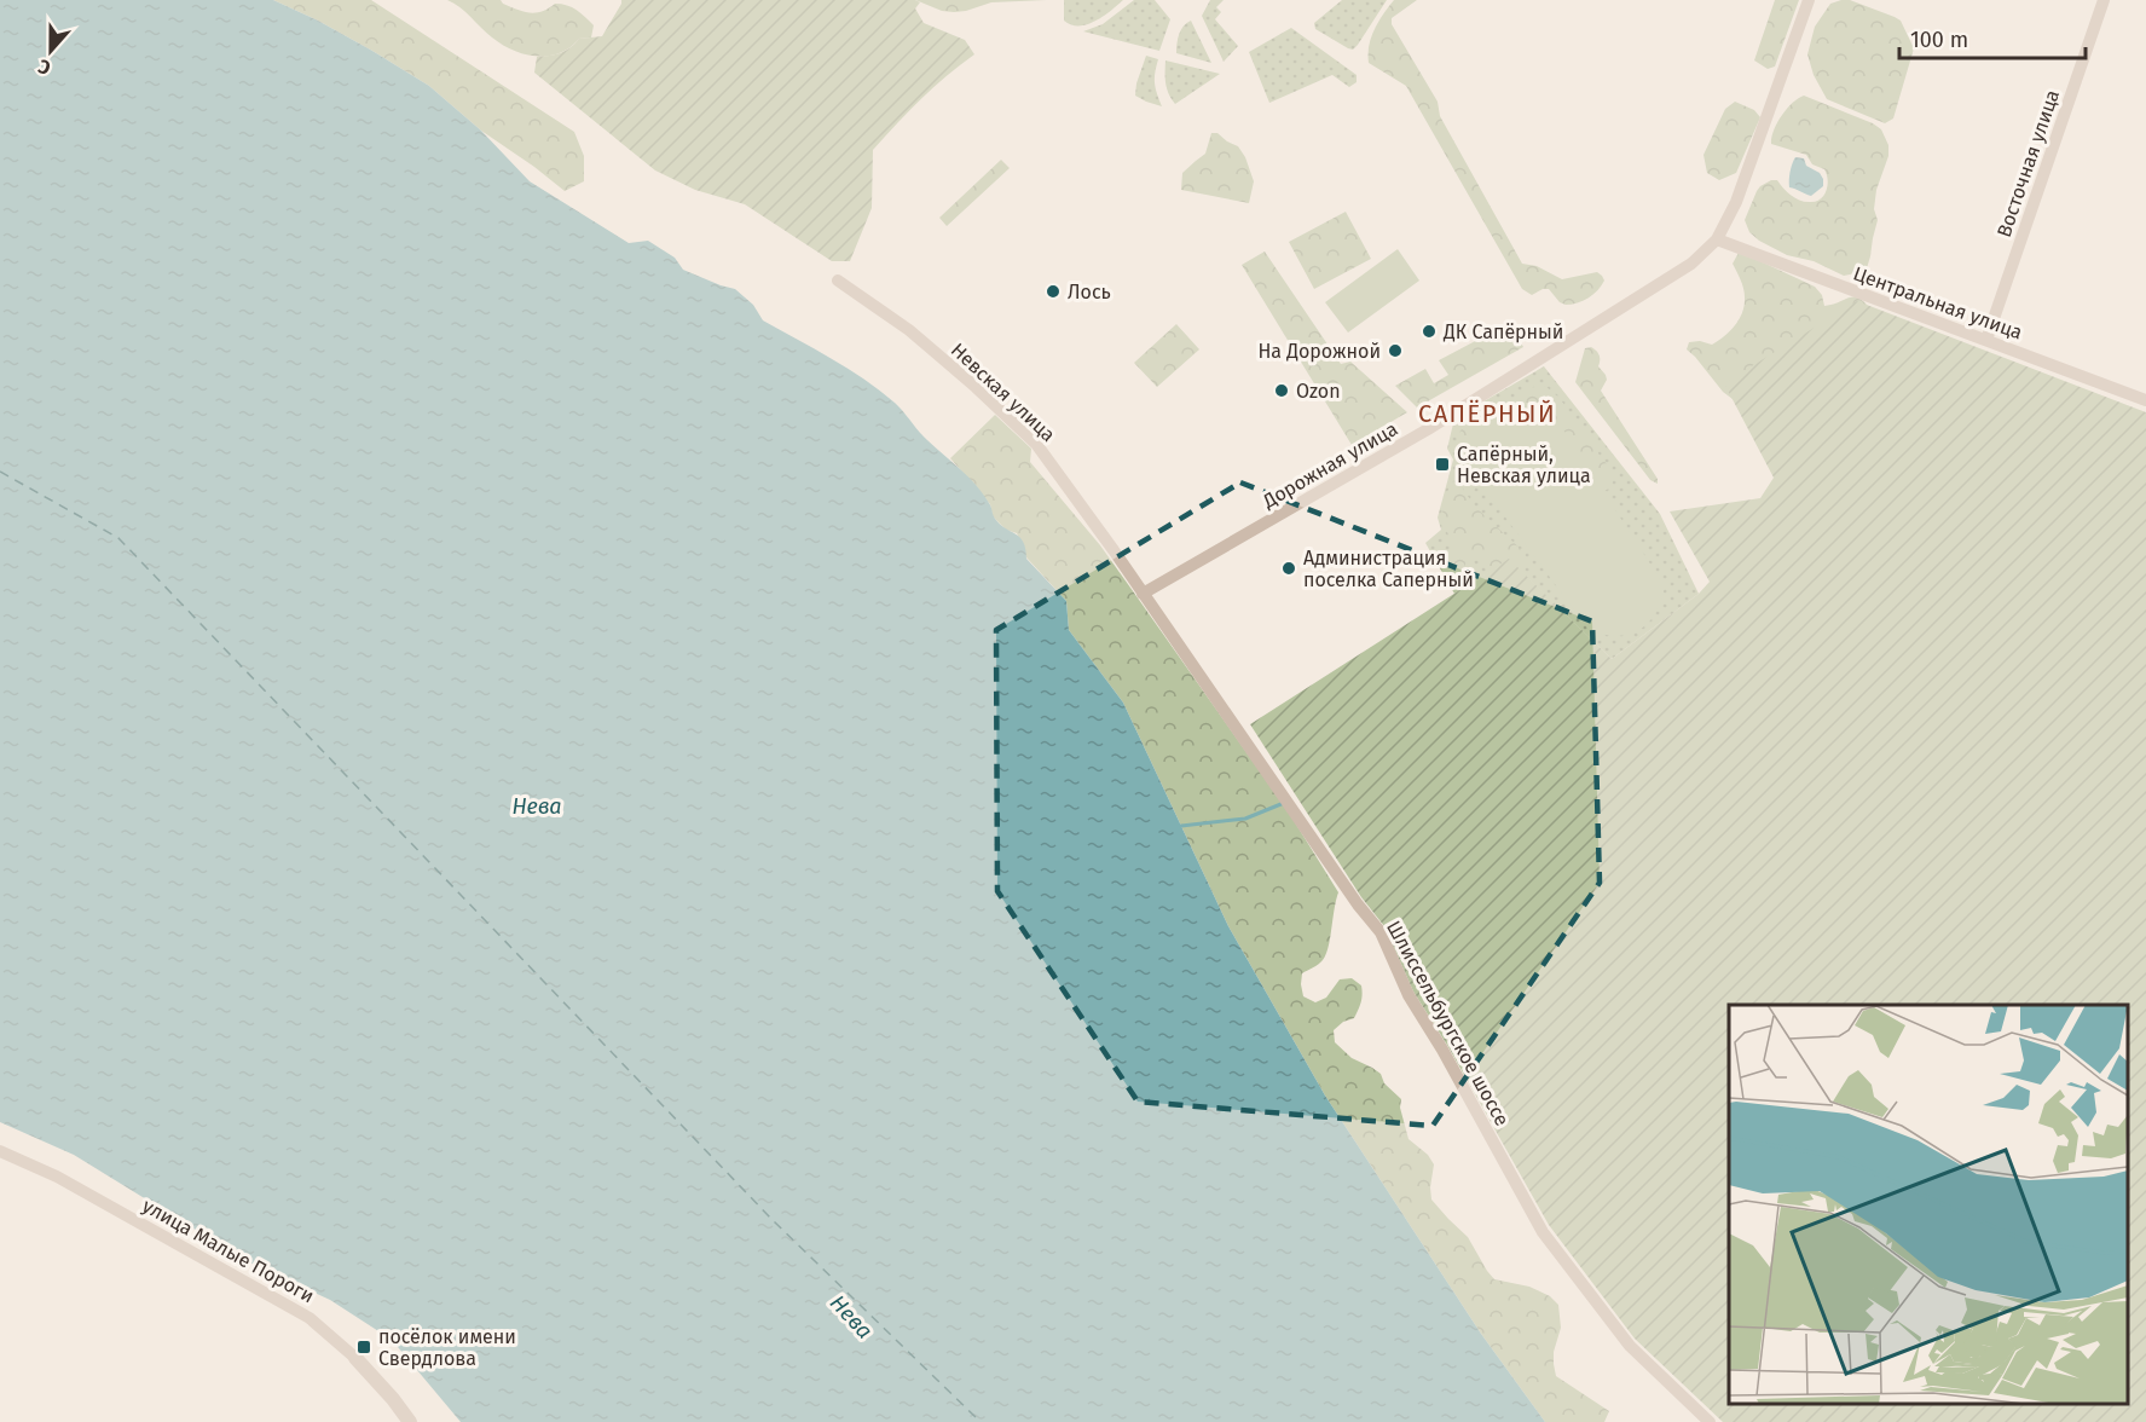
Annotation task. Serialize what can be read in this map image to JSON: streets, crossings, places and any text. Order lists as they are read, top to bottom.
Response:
{
  "streets": {
    "street": [
      "Восточная улица",
      "Центральная улица",
      "Невская улица",
      "Дорожная улица",
      "Шлиссельбургское шоссе",
      "улица Малые Пороги"
    ]
  },
  "crossings": [
    ["Восточная улица", "Центральная улица"],
    ["Центральная улица", "Дорожная улица"],
    ["Невская улица", "Дорожная улица"],
    ["Невская улица", "Шлиссельбургское шоссе"],
    ["Дорожная улица", "Шлиссельбургское шоссе"]
  ],
  "districts": ["САПЁРНЫЙ"],
  "water": ["Нева"],
  "places": {
    "other": [
      "Лось",
      "ДК Сапёрный",
      "На Дорожной",
      "Ozon",
      "Администрация поселка Саперный"
    ],
    "transit": ["Сапёрный, Невская улица", "посёлок имени Свердлова"]
  },
  "scale_bar": "100 m",
  "north": "bottom"
}
